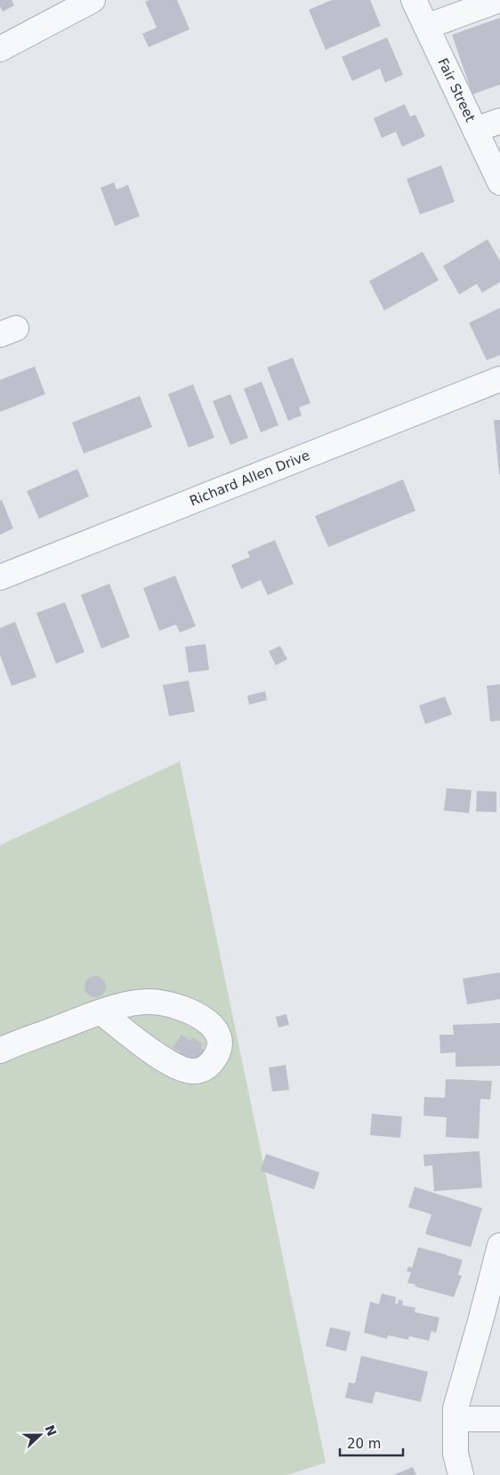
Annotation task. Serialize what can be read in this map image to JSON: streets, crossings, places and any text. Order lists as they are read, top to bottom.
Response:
{
  "streets": {
    "street": ["Fair Street", "Richard Allen Drive"]
  },
  "scale_bar": "20 m",
  "north": "right"
}
